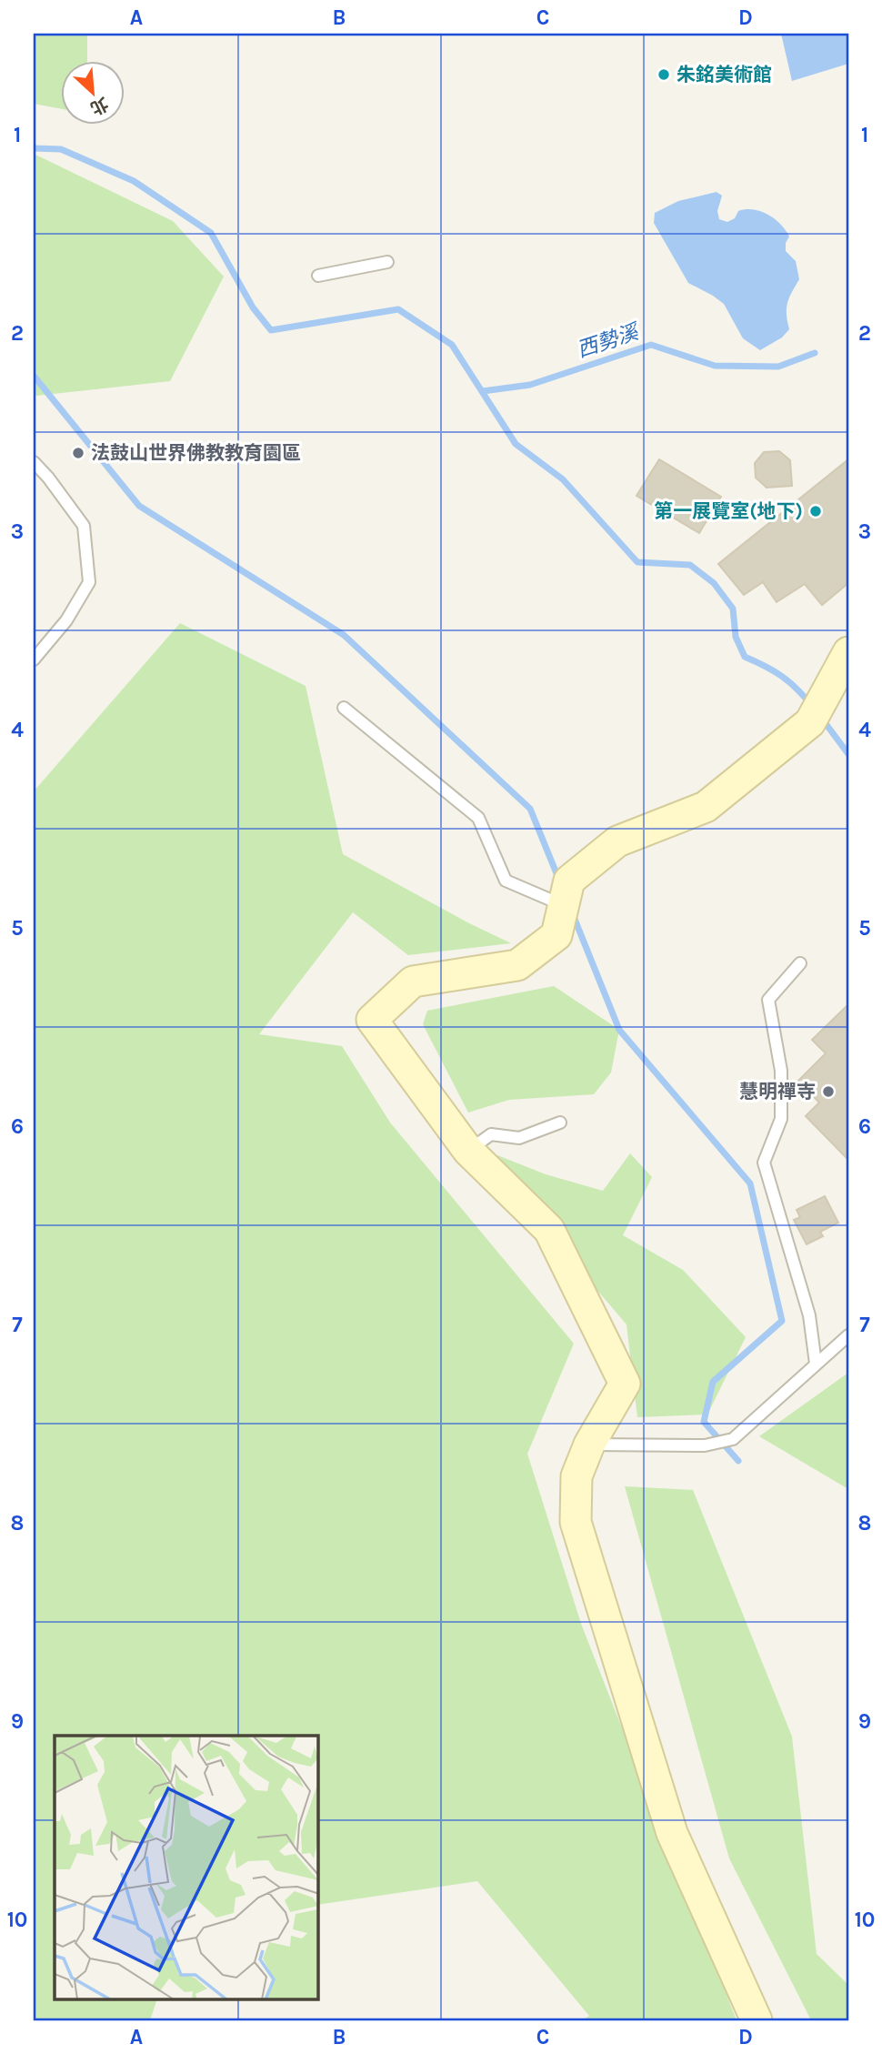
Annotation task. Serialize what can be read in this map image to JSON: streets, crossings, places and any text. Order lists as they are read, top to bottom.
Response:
{
  "water": ["西勢溪"],
  "places": [
    "朱銘美術館",
    "法鼓山世界佛教教育園區",
    "第一展覽室(地下)",
    "慧明禪寺"
  ],
  "north": "bottom right",
  "grid": {
    "columns": [
      "A",
      "B",
      "C",
      "D"
    ],
    "rows": [
      "1",
      "2",
      "3",
      "4",
      "5",
      "6",
      "7",
      "8",
      "9",
      "10"
    ]
  }
}
